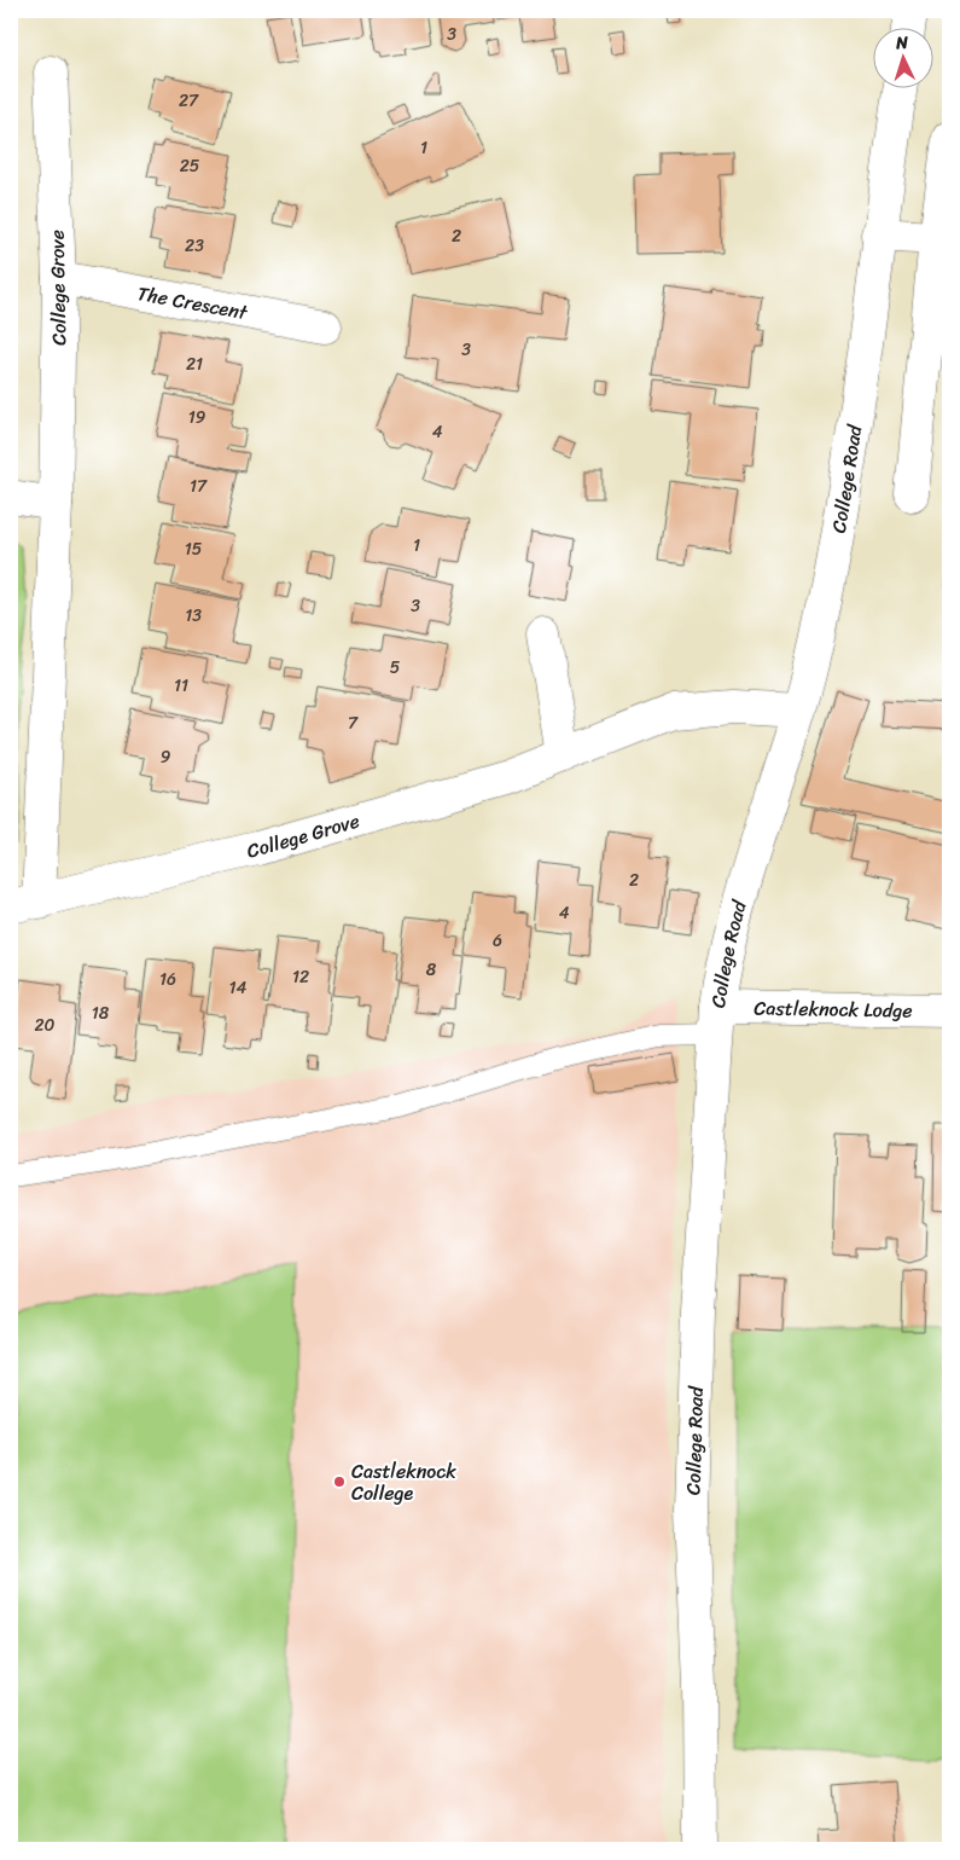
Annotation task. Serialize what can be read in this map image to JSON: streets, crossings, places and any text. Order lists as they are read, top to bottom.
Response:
{
  "streets": {
    "street": [
      "College Grove",
      "The Crescent",
      "College Road",
      "Castleknock Lodge"
    ]
  },
  "crossings": [
    ["College Grove", "The Crescent"],
    ["College Grove", "College Road"],
    ["College Road", "Castleknock Lodge"]
  ],
  "places": ["Castleknock College"],
  "house_numbers": [
    "3",
    "27",
    "1",
    "25",
    "2",
    "23",
    "3",
    "21",
    "19",
    "4",
    "17",
    "1",
    "15",
    "3",
    "13",
    "5",
    "11",
    "7",
    "9",
    "2",
    "4",
    "6",
    "8",
    "12",
    "16",
    "14",
    "18",
    "20"
  ],
  "north": "top"
}
